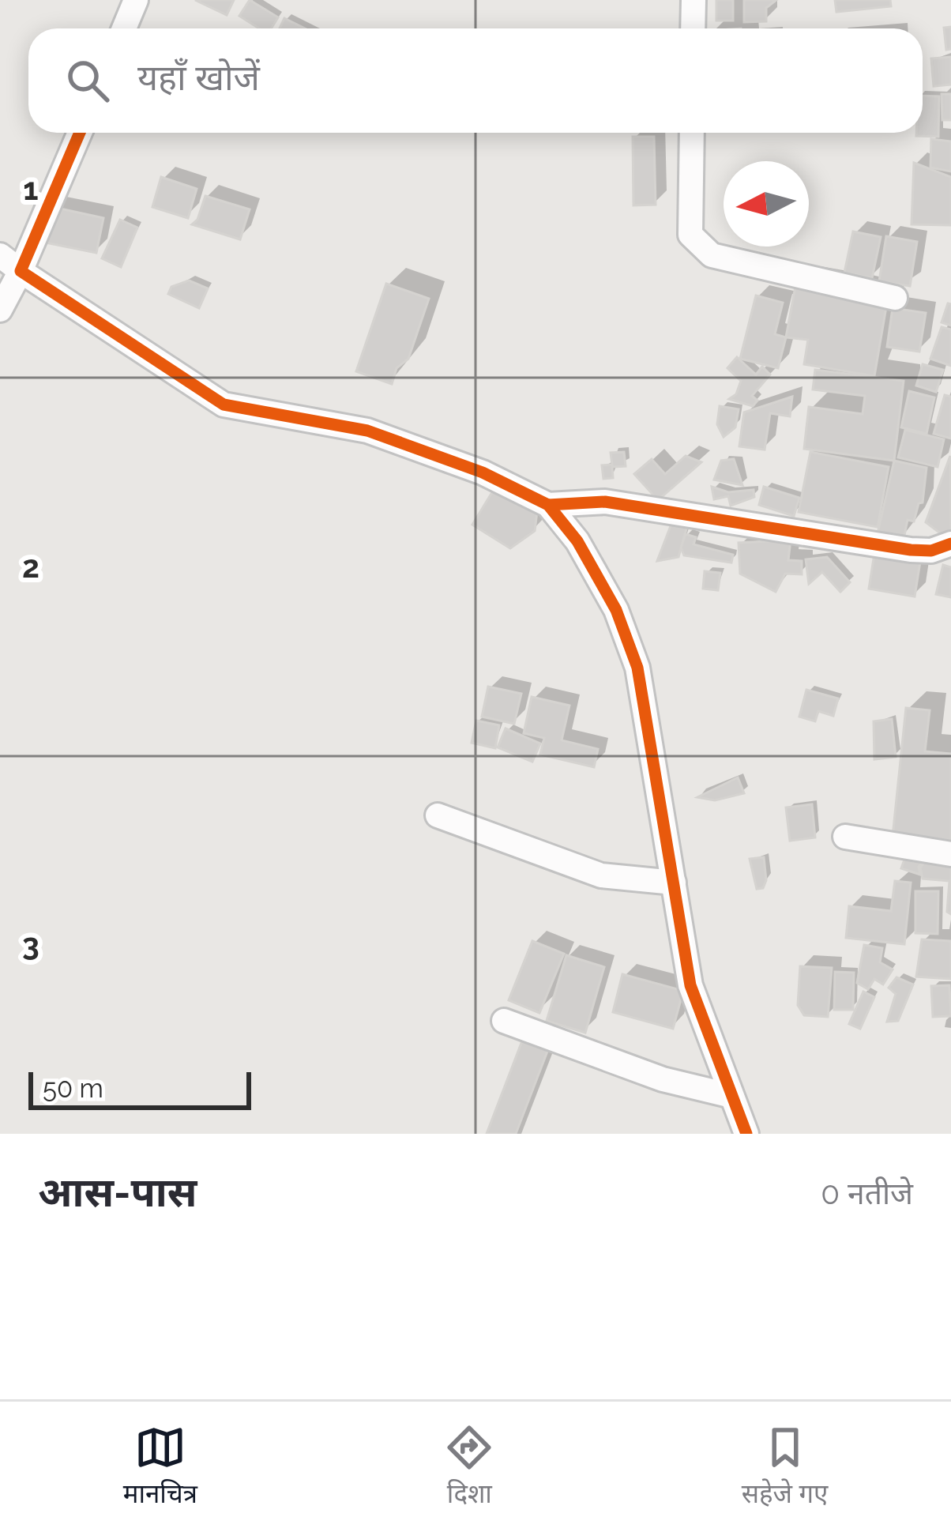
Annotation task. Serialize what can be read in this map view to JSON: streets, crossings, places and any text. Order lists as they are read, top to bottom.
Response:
{
  "scale_bar": "50 m",
  "north": "left",
  "page": {
    "search": "यहाँ खोजें",
    "scale": "50 m",
    "heading": ["आस-पास", "0 नतीजे"],
    "nav": ["मानचित्र", "दिशा", "सहेजे गए"]
  },
  "grid": {
    "rows": ["1", "2", "3"]
  }
}
